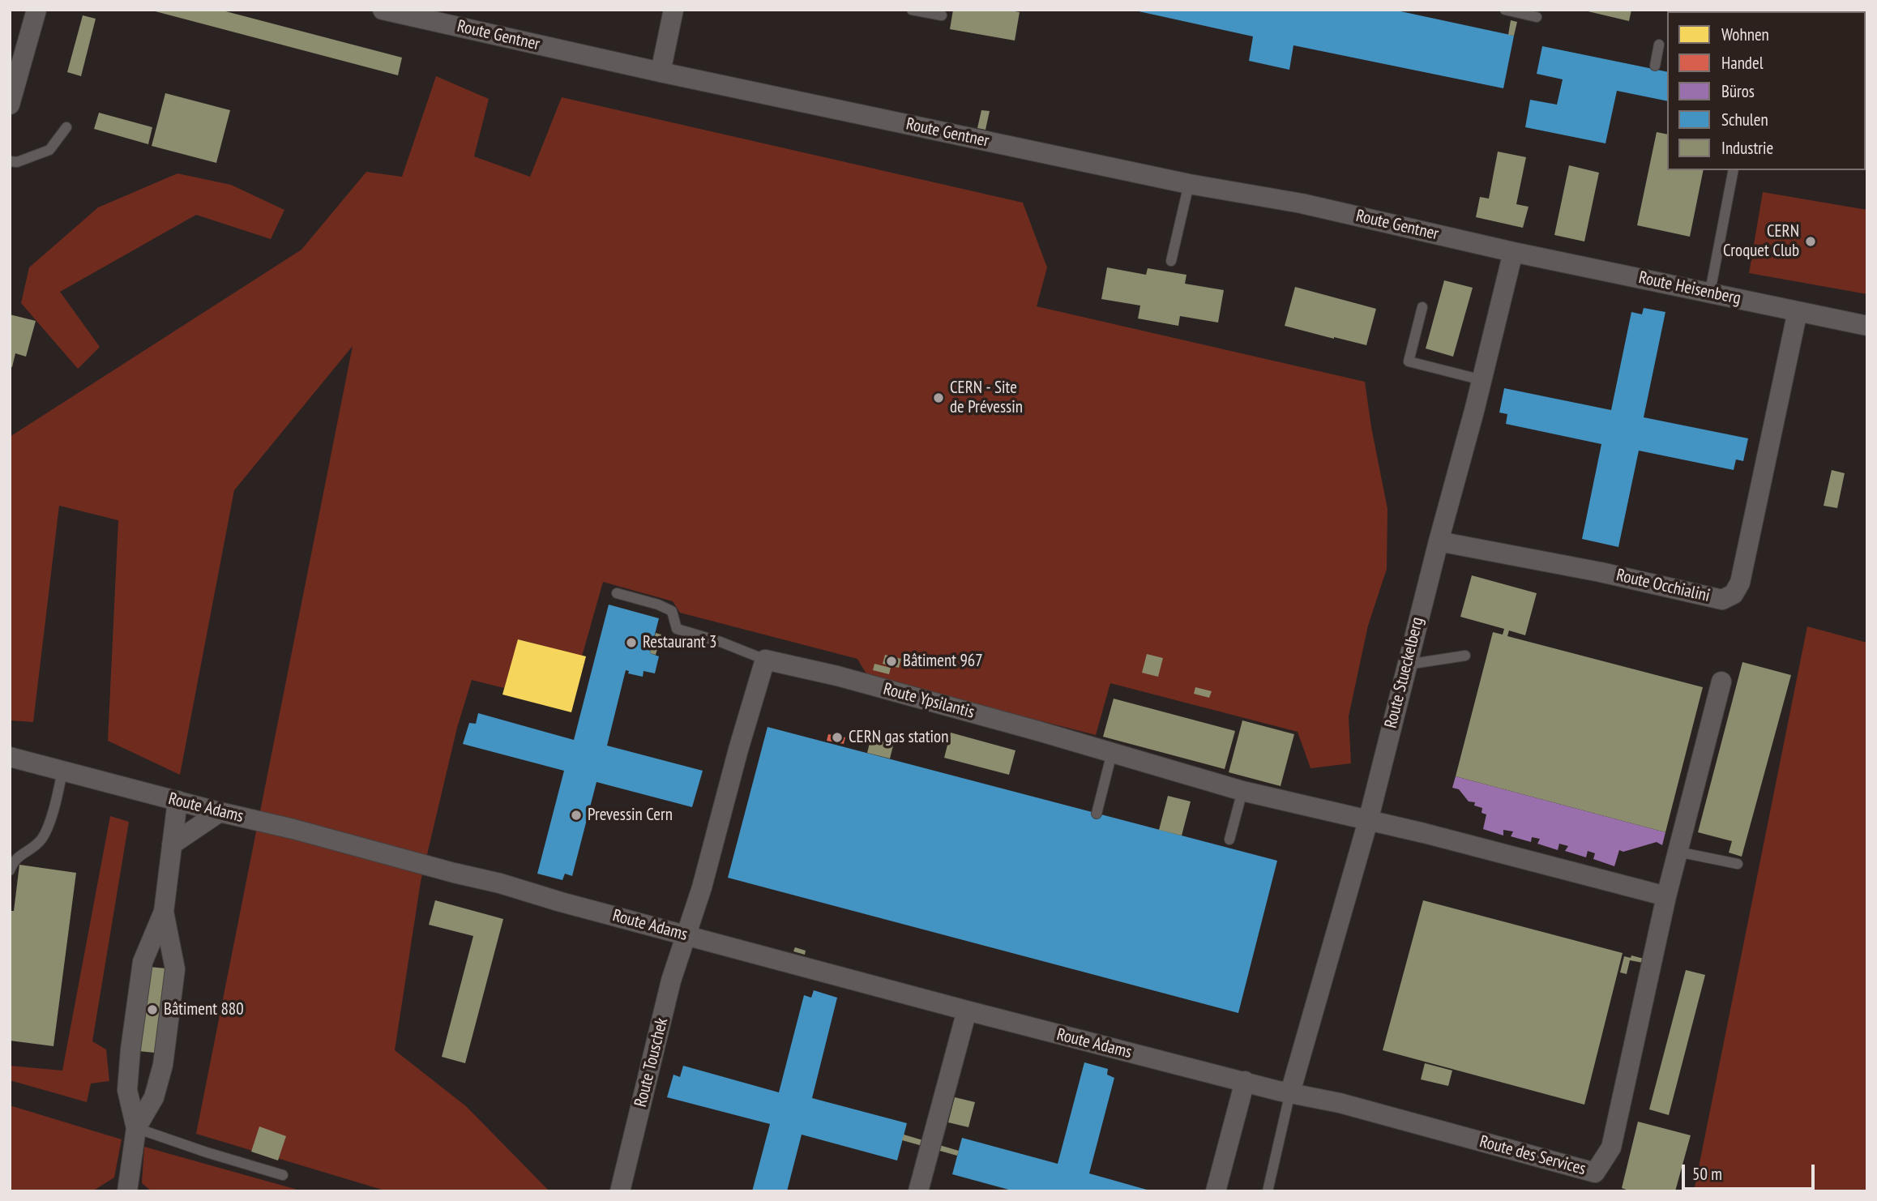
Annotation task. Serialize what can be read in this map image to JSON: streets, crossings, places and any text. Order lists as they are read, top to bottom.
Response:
{
  "streets": {
    "street": [
      "Route Gentner",
      "Route Heisenberg",
      "Route Occhialini",
      "Route Stueckelberg",
      "Route Ypsilantis",
      "Route Adams",
      "Route Touschek",
      "Route des Services"
    ]
  },
  "crossings": [
    ["Route Gentner", "Route Heisenberg"],
    ["Route Gentner", "Route Stueckelberg"],
    ["Route Heisenberg", "Route Occhialini"],
    ["Route Heisenberg", "Route Stueckelberg"],
    ["Route Occhialini", "Route Stueckelberg"],
    ["Route Stueckelberg", "Route Ypsilantis"],
    ["Route Stueckelberg", "Route Adams"],
    ["Route Stueckelberg", "Route des Services"],
    ["Route Adams", "Route Touschek"],
    ["Route Adams", "Route des Services"]
  ],
  "places": [
    "CERN Croquet Club",
    "CERN - Site de Prévessin",
    "Restaurant 3",
    "Bâtiment 967",
    "CERN gas station",
    "Prevessin Cern",
    "Bâtiment 880"
  ],
  "legend": [
    "Wohnen",
    "Handel",
    "Büros",
    "Schulen",
    "Industrie"
  ],
  "scale_bar": "50 m"
}
